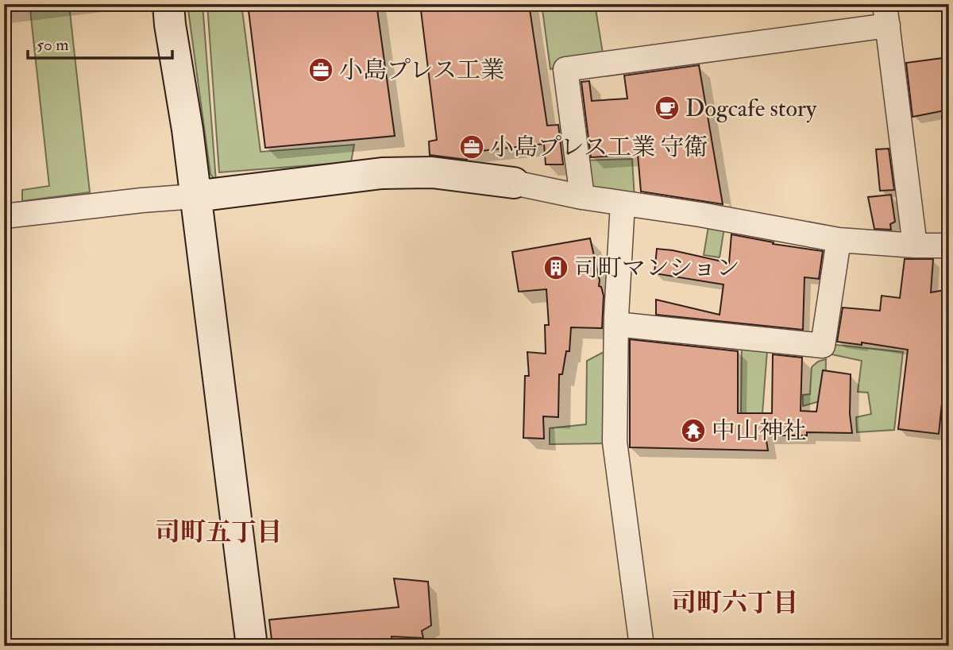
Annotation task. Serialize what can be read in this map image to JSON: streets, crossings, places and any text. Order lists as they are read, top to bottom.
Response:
{
  "districts": ["司町五丁目", "司町六丁目"],
  "places": {
    "office": ["小島プレス工業", "小島プレス工業 守衛"],
    "cafe": ["Dogcafe story"],
    "building": ["司町マンション"],
    "temple": ["中山神社"]
  },
  "scale_bar": "50 m"
}
